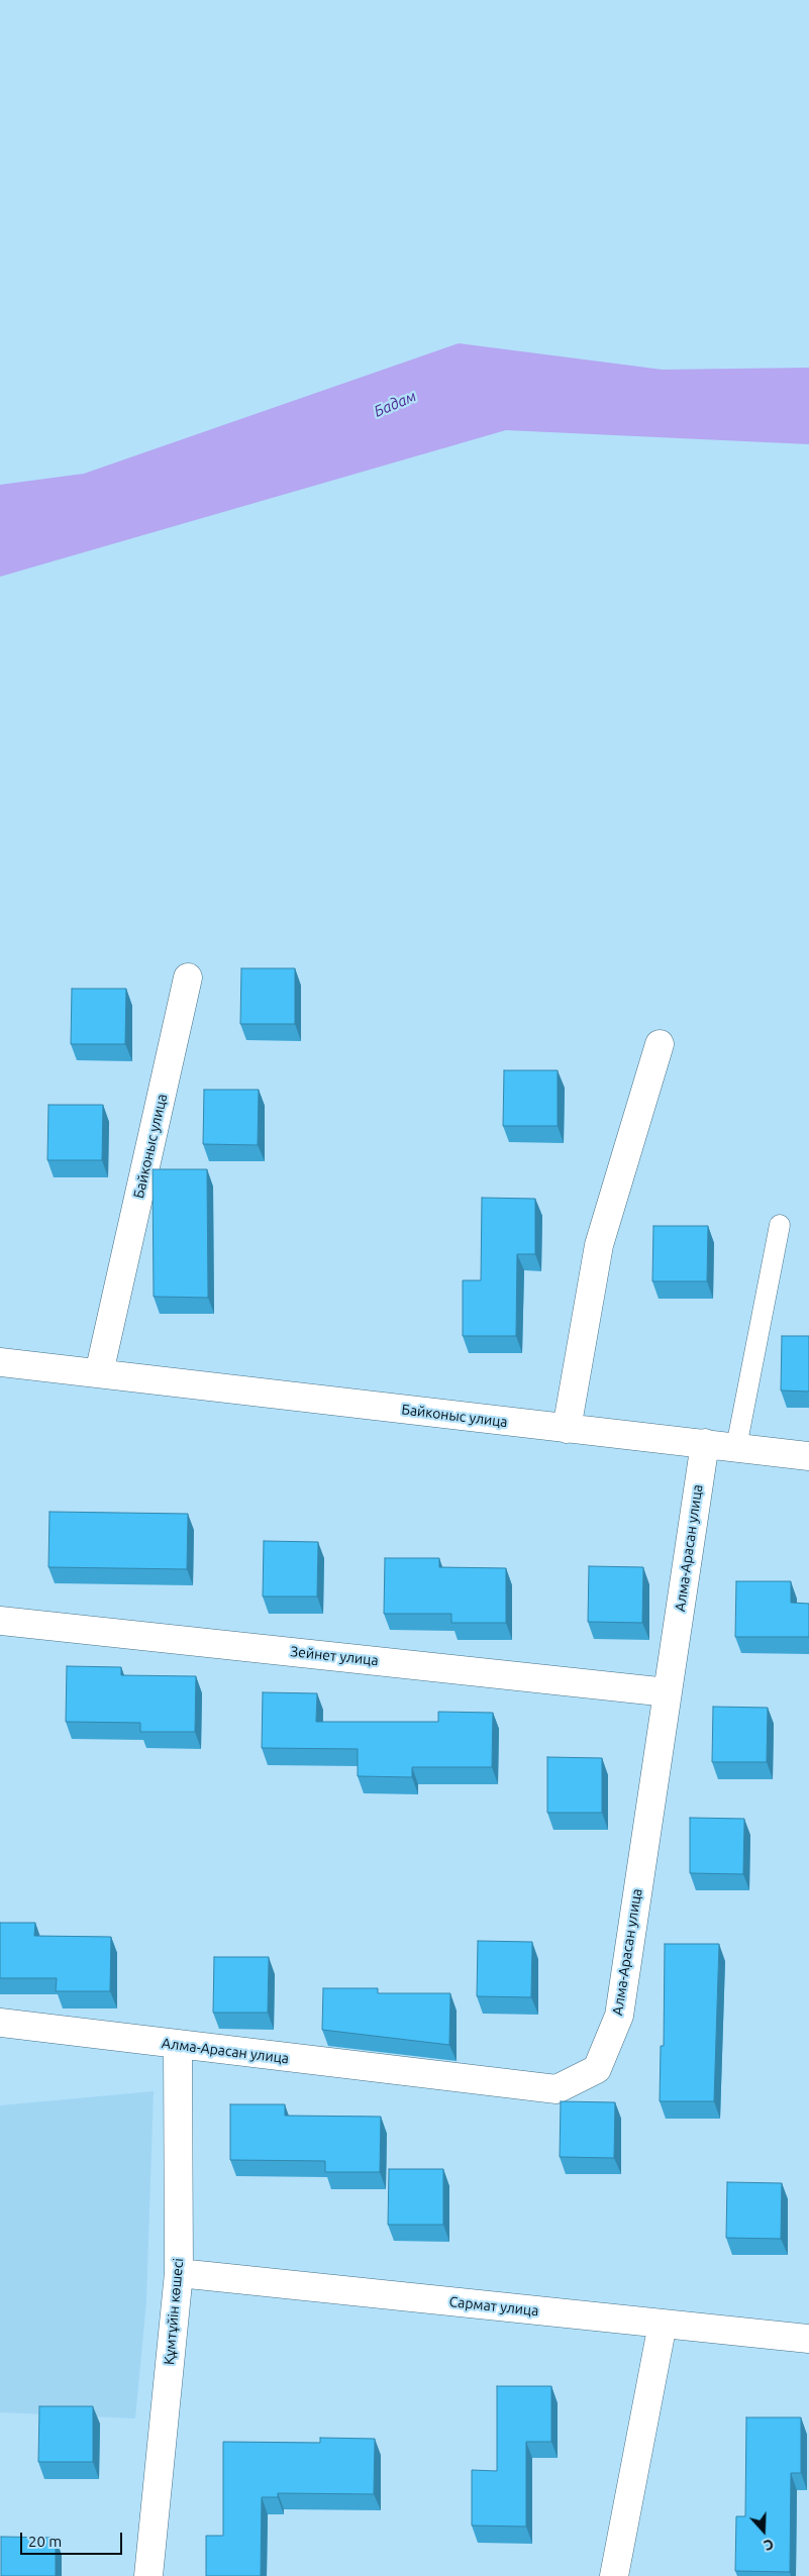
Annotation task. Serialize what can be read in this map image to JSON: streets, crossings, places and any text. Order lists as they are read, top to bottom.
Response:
{
  "streets": {
    "street": [
      "Байконыс улица",
      "Алма-Арасан улица",
      "Зейнет улица",
      "Сармат улица",
      "Құмтұйiн көшесі"
    ]
  },
  "crossings": [
    ["Байконыс улица", "Алма-Арасан улица"],
    ["Алма-Арасан улица", "Зейнет улица"],
    ["Алма-Арасан улица", "Құмтұйiн көшесі"],
    ["Сармат улица", "Құмтұйiн көшесі"]
  ],
  "water": ["Бадам"],
  "scale_bar": "20 m",
  "north": "bottom"
}
